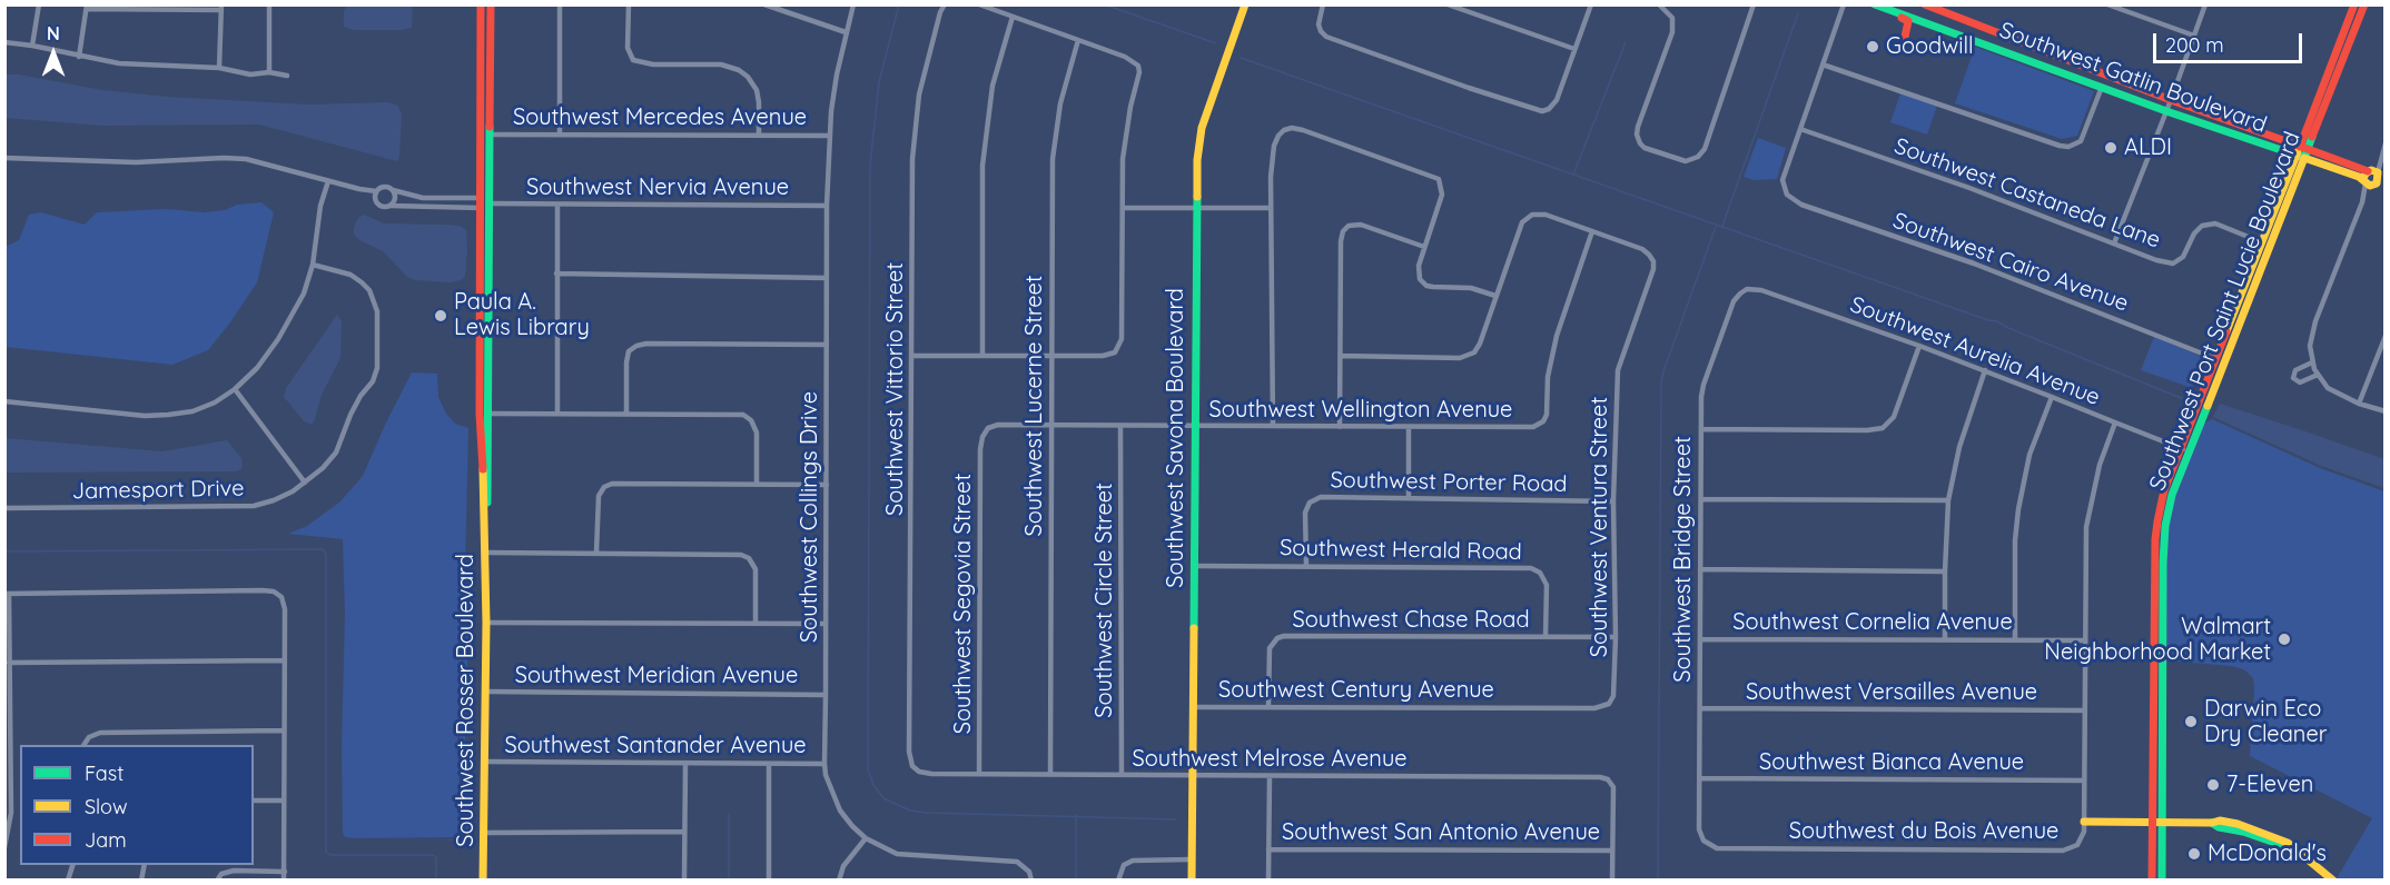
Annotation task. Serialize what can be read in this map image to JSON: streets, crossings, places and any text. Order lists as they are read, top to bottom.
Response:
{
  "streets": {
    "main road": [
      "Southwest Gatlin Boulevard",
      "Southwest Port Saint Lucie Boulevard",
      "Southwest Savona Boulevard",
      "Southwest Rosser Boulevard"
    ],
    "street": [
      "Southwest Mercedes Avenue",
      "Southwest Nervia Avenue",
      "Southwest Castaneda Lane",
      "Southwest Cairo Avenue",
      "Southwest Aurelia Avenue",
      "Southwest Vittorio Street",
      "Southwest Lucerne Street",
      "Southwest Wellington Avenue",
      "Southwest Porter Road",
      "Jamesport Drive",
      "Southwest Collings Drive",
      "Southwest Ventura Street",
      "Southwest Herald Road",
      "Southwest Bridge Street",
      "Southwest Circle Street",
      "Southwest Segovia Street",
      "Southwest Chase Road",
      "Southwest Cornelia Avenue",
      "Southwest Meridian Avenue",
      "Southwest Century Avenue",
      "Southwest Versailles Avenue",
      "Southwest Santander Avenue",
      "Southwest Melrose Avenue",
      "Southwest Bianca Avenue",
      "Southwest du Bois Avenue",
      "Southwest San Antonio Avenue"
    ]
  },
  "crossings": [
    ["Southwest Gatlin Boulevard", "Southwest Port Saint Lucie Boulevard"],
    ["Southwest Mercedes Avenue", "Southwest Collings Drive"],
    ["Southwest Mercedes Avenue", "Southwest Rosser Boulevard"],
    ["Southwest Nervia Avenue", "Southwest Collings Drive"],
    ["Southwest Nervia Avenue", "Southwest Rosser Boulevard"],
    ["Southwest Castaneda Lane", "Southwest Cairo Avenue"],
    ["Southwest Castaneda Lane", "Southwest Port Saint Lucie Boulevard"],
    ["Southwest Cairo Avenue", "Southwest Port Saint Lucie Boulevard"],
    ["Southwest Port Saint Lucie Boulevard", "Southwest Aurelia Avenue"],
    ["Southwest Aurelia Avenue", "Southwest Bridge Street"],
    ["Southwest Aurelia Avenue", "Southwest du Bois Avenue"],
    ["Southwest Vittorio Street", "Southwest Melrose Avenue"],
    ["Southwest Lucerne Street", "Southwest Wellington Avenue"],
    ["Southwest Lucerne Street", "Southwest Melrose Avenue"],
    ["Southwest Wellington Avenue", "Southwest Savona Boulevard"],
    ["Southwest Wellington Avenue", "Southwest Ventura Street"],
    ["Southwest Wellington Avenue", "Southwest Circle Street"],
    ["Southwest Wellington Avenue", "Southwest Segovia Street"],
    ["Southwest Savona Boulevard", "Southwest Herald Road"],
    ["Southwest Savona Boulevard", "Southwest Century Avenue"],
    ["Southwest Savona Boulevard", "Southwest Melrose Avenue"],
    ["Southwest Porter Road", "Southwest Ventura Street"],
    ["Southwest Porter Road", "Southwest Herald Road"],
    ["Southwest Collings Drive", "Southwest Meridian Avenue"],
    ["Southwest Collings Drive", "Southwest Santander Avenue"],
    ["Southwest Ventura Street", "Southwest Chase Road"],
    ["Southwest Ventura Street", "Southwest Century Avenue"],
    ["Southwest Herald Road", "Southwest Chase Road"],
    ["Southwest Bridge Street", "Southwest Cornelia Avenue"],
    ["Southwest Bridge Street", "Southwest Versailles Avenue"],
    ["Southwest Bridge Street", "Southwest Bianca Avenue"],
    ["Southwest Bridge Street", "Southwest du Bois Avenue"],
    ["Southwest Circle Street", "Southwest Melrose Avenue"],
    ["Southwest Segovia Street", "Southwest Melrose Avenue"],
    ["Southwest Chase Road", "Southwest Century Avenue"],
    ["Southwest Cornelia Avenue", "Southwest du Bois Avenue"],
    ["Southwest Meridian Avenue", "Southwest Rosser Boulevard"],
    ["Southwest Versailles Avenue", "Southwest du Bois Avenue"],
    ["Southwest Rosser Boulevard", "Southwest Santander Avenue"],
    ["Southwest Melrose Avenue", "Southwest San Antonio Avenue"],
    ["Southwest Bianca Avenue", "Southwest du Bois Avenue"]
  ],
  "places": [
    "Goodwill",
    "ALDI",
    "Paula A. Lewis Library",
    "Walmart Neighborhood Market",
    "Darwin Eco Dry Cleaner",
    "7-Eleven",
    "McDonald's"
  ],
  "legend": ["Fast", "Slow", "Jam"],
  "scale_bar": "200 m",
  "north": "top"
}
